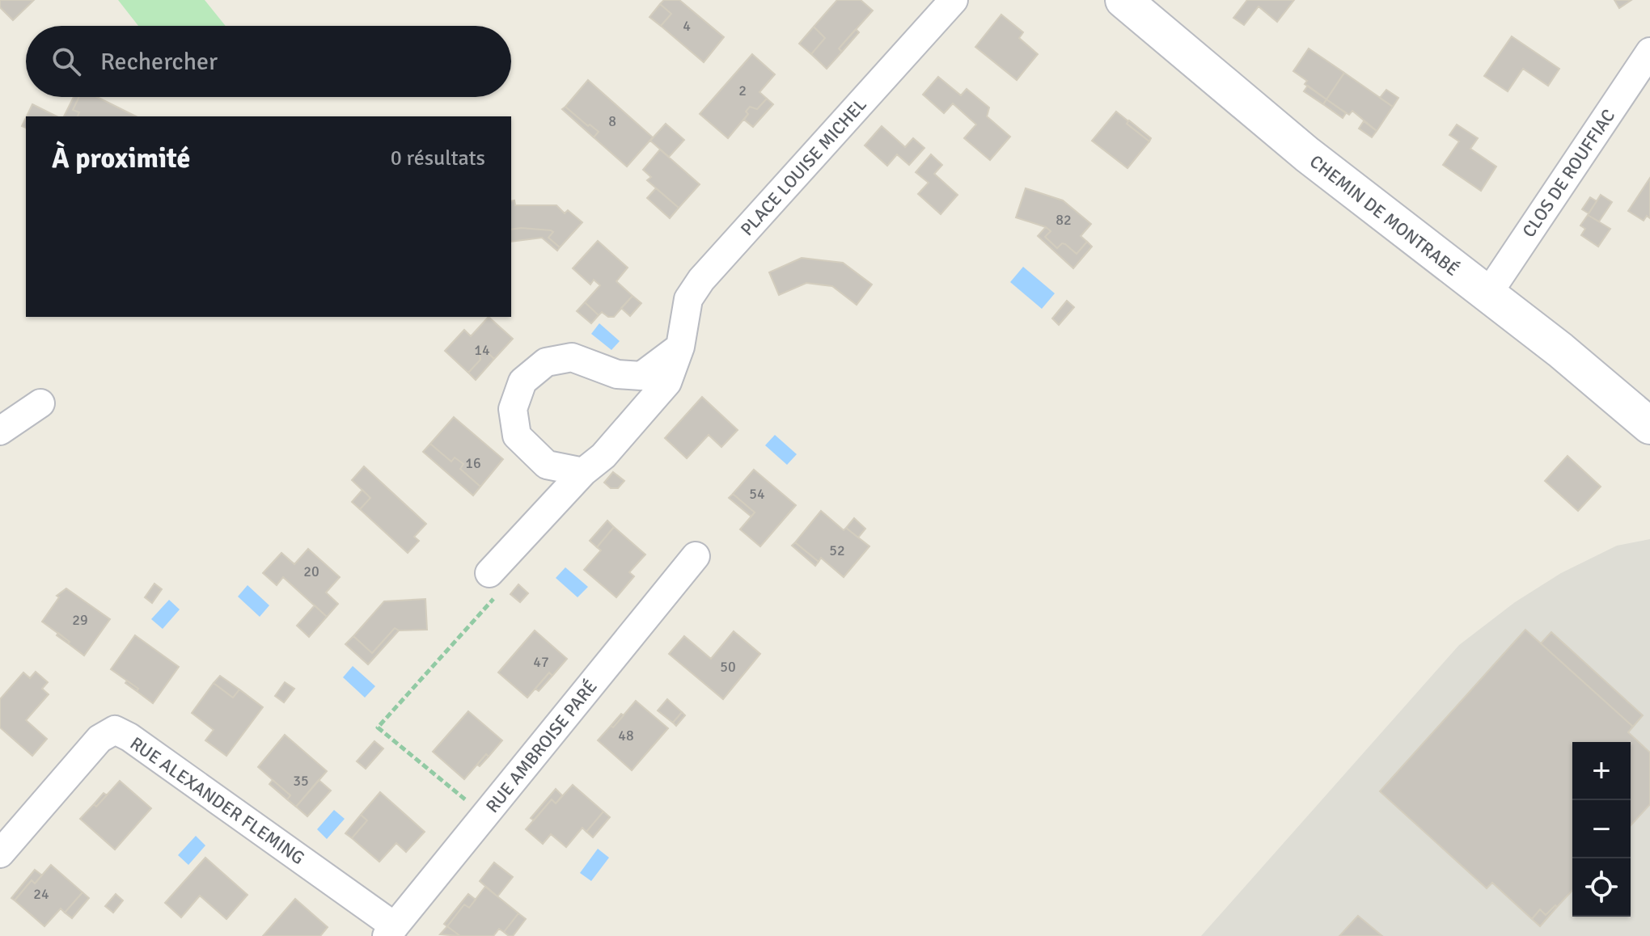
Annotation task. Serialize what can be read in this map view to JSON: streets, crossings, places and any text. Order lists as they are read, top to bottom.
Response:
{
  "streets": {
    "street": [
      "PLACE LOUISE MICHEL",
      "CLOS DE ROUFFIAC",
      "CHEMIN DE MONTRABÉ",
      "RUE AMBROISE PARÉ",
      "RUE ALEXANDER FLEMING"
    ]
  },
  "crossings": [
    ["CLOS DE ROUFFIAC", "CHEMIN DE MONTRABÉ"],
    ["RUE AMBROISE PARÉ", "RUE ALEXANDER FLEMING"]
  ],
  "house_numbers": [
    "4",
    "2",
    "8",
    "82",
    "14",
    "16",
    "54",
    "52",
    "20",
    "29",
    "47",
    "50",
    "48",
    "35",
    "24"
  ],
  "page": {
    "search": "Rechercher",
    "heading": ["À proximité", "0 résultats"],
    "map_buttons": ["+", "−"]
  }
}
